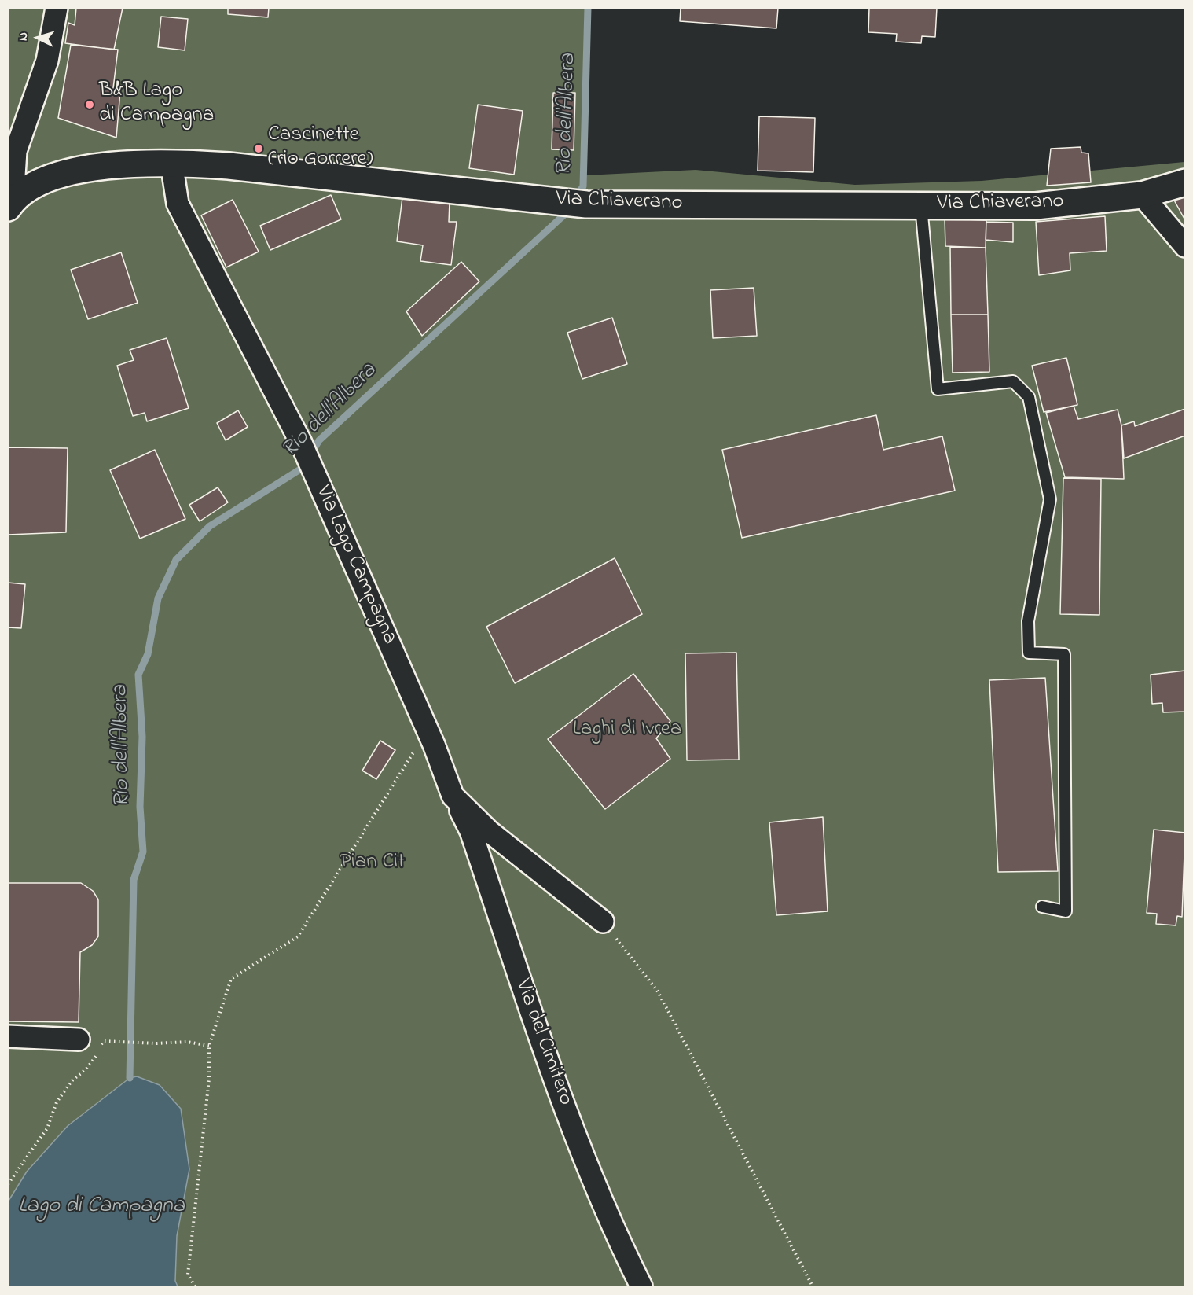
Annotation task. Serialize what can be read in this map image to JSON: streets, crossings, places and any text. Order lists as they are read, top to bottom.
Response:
{
  "streets": {
    "street": ["Via Chiaverano", "Via Lago Campagna", "Via del Cimitero"]
  },
  "crossings": [
    ["Via Chiaverano", "Via Lago Campagna"],
    ["Via Lago Campagna", "Via del Cimitero"]
  ],
  "water": ["Rio dell'Albera", "Lago di Campagna"],
  "parks": ["Laghi di Ivrea", "Pian Cit"],
  "places": ["B&B Lago di Campagna", "Cascinette (rio Gorrere)"],
  "north": "left"
}
